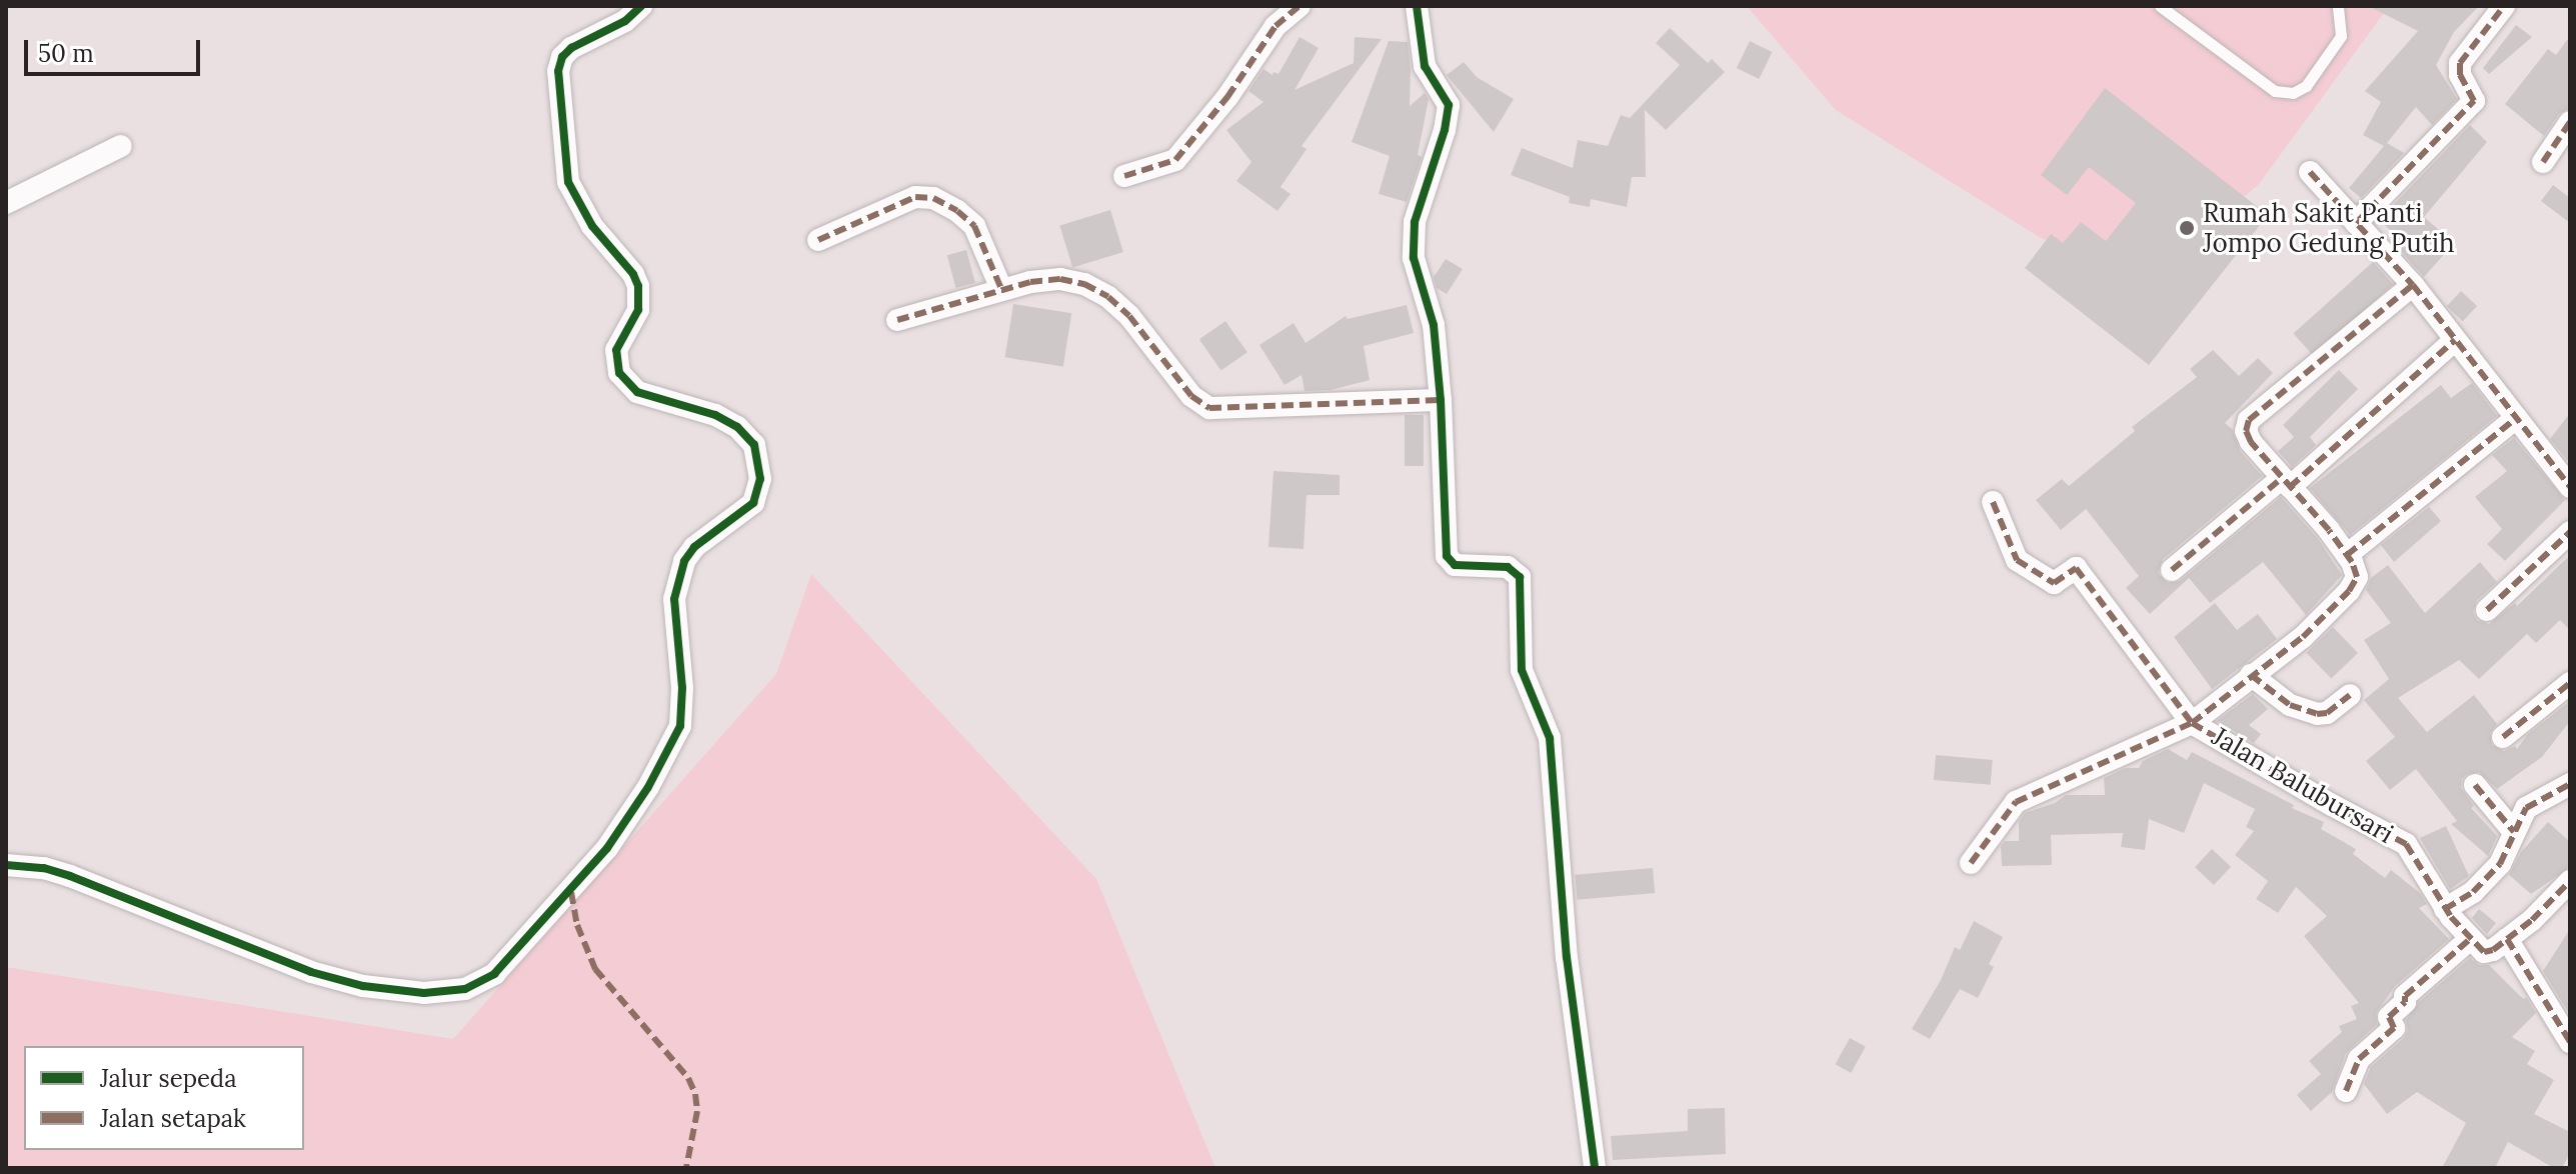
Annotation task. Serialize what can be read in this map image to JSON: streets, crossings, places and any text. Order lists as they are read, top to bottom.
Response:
{
  "streets": {
    "street": ["Jalan Balubursari"]
  },
  "places": ["Rumah Sakit Panti Jompo Gedung Putih"],
  "legend": ["Jalur sepeda", "Jalan setapak"],
  "scale_bar": "50 m"
}
